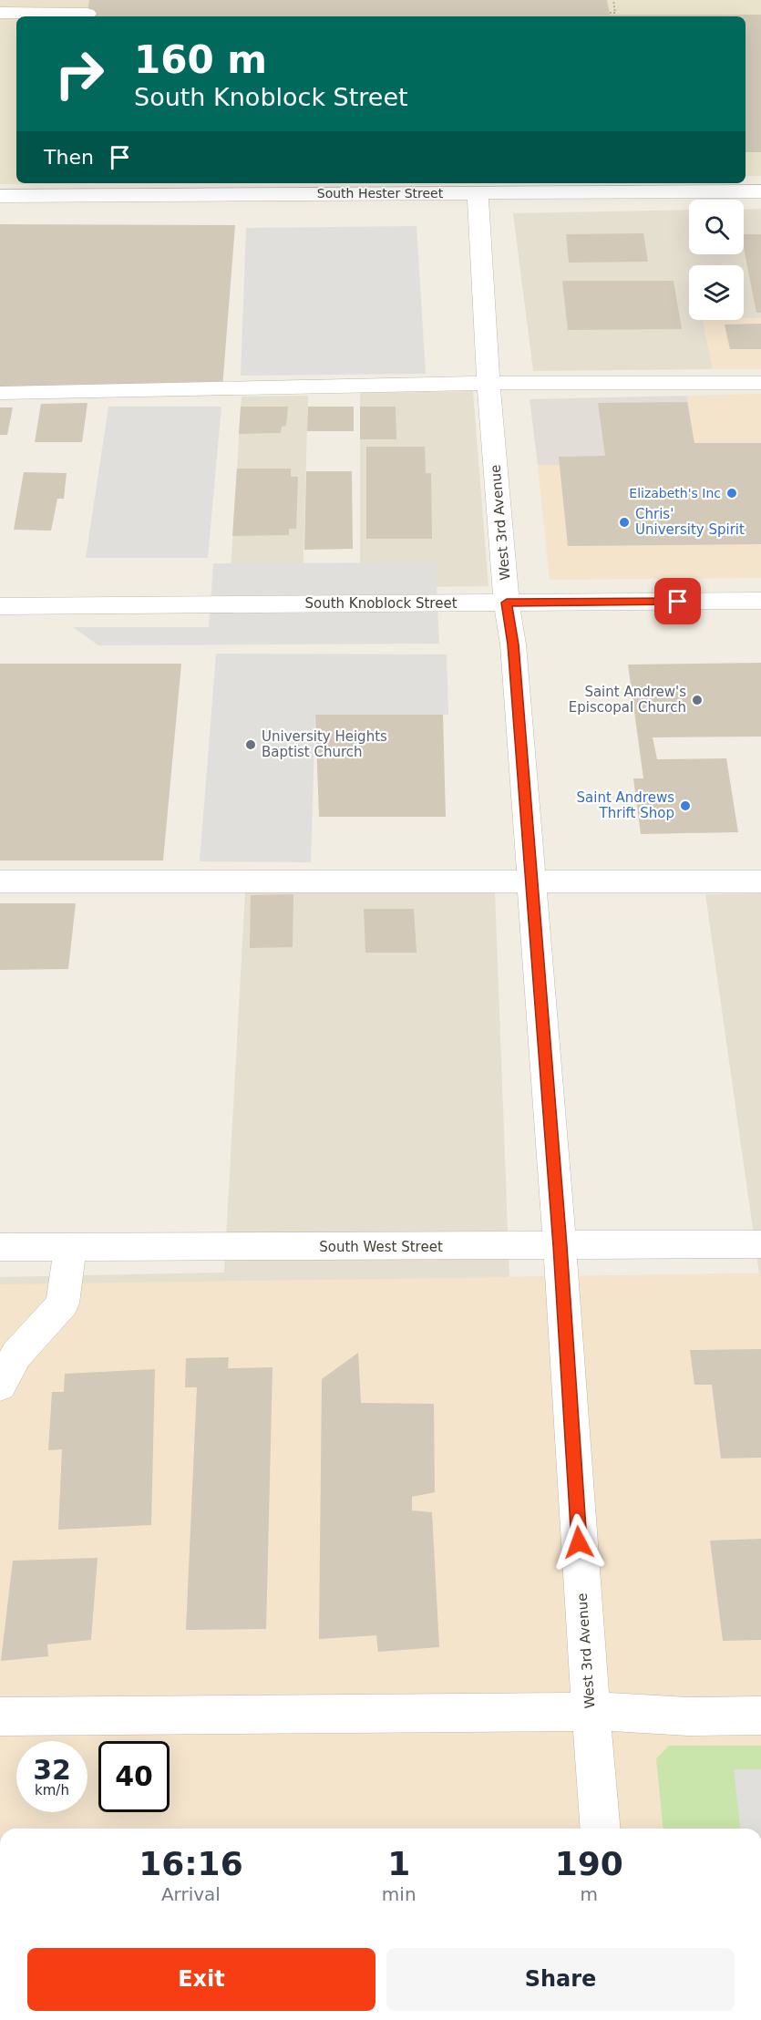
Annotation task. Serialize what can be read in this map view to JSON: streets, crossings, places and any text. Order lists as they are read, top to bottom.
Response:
{
  "streets": {
    "street": [
      "South Hester Street",
      "West 3rd Avenue",
      "South Knoblock Street",
      "South West Street"
    ]
  },
  "crossings": [
    ["South Hester Street", "West 3rd Avenue"],
    ["West 3rd Avenue", "South Knoblock Street"],
    ["West 3rd Avenue", "South West Street"]
  ],
  "places": [
    "Elizabeth's Inc",
    "Chris' University Spirit",
    "Saint Andrew's Episcopal Church",
    "University Heights Baptist Church",
    "Saint Andrews Thrift Shop"
  ],
  "page": {
    "turn": ["160 m", "South Knoblock Street"],
    "then": "Then",
    "speed": "32 km/h",
    "limit": "40",
    "eta": [
      "16:16",
      "Arrival",
      "1",
      "min",
      "190",
      "m"
    ],
    "buttons": ["Exit", "Share"]
  }
}
